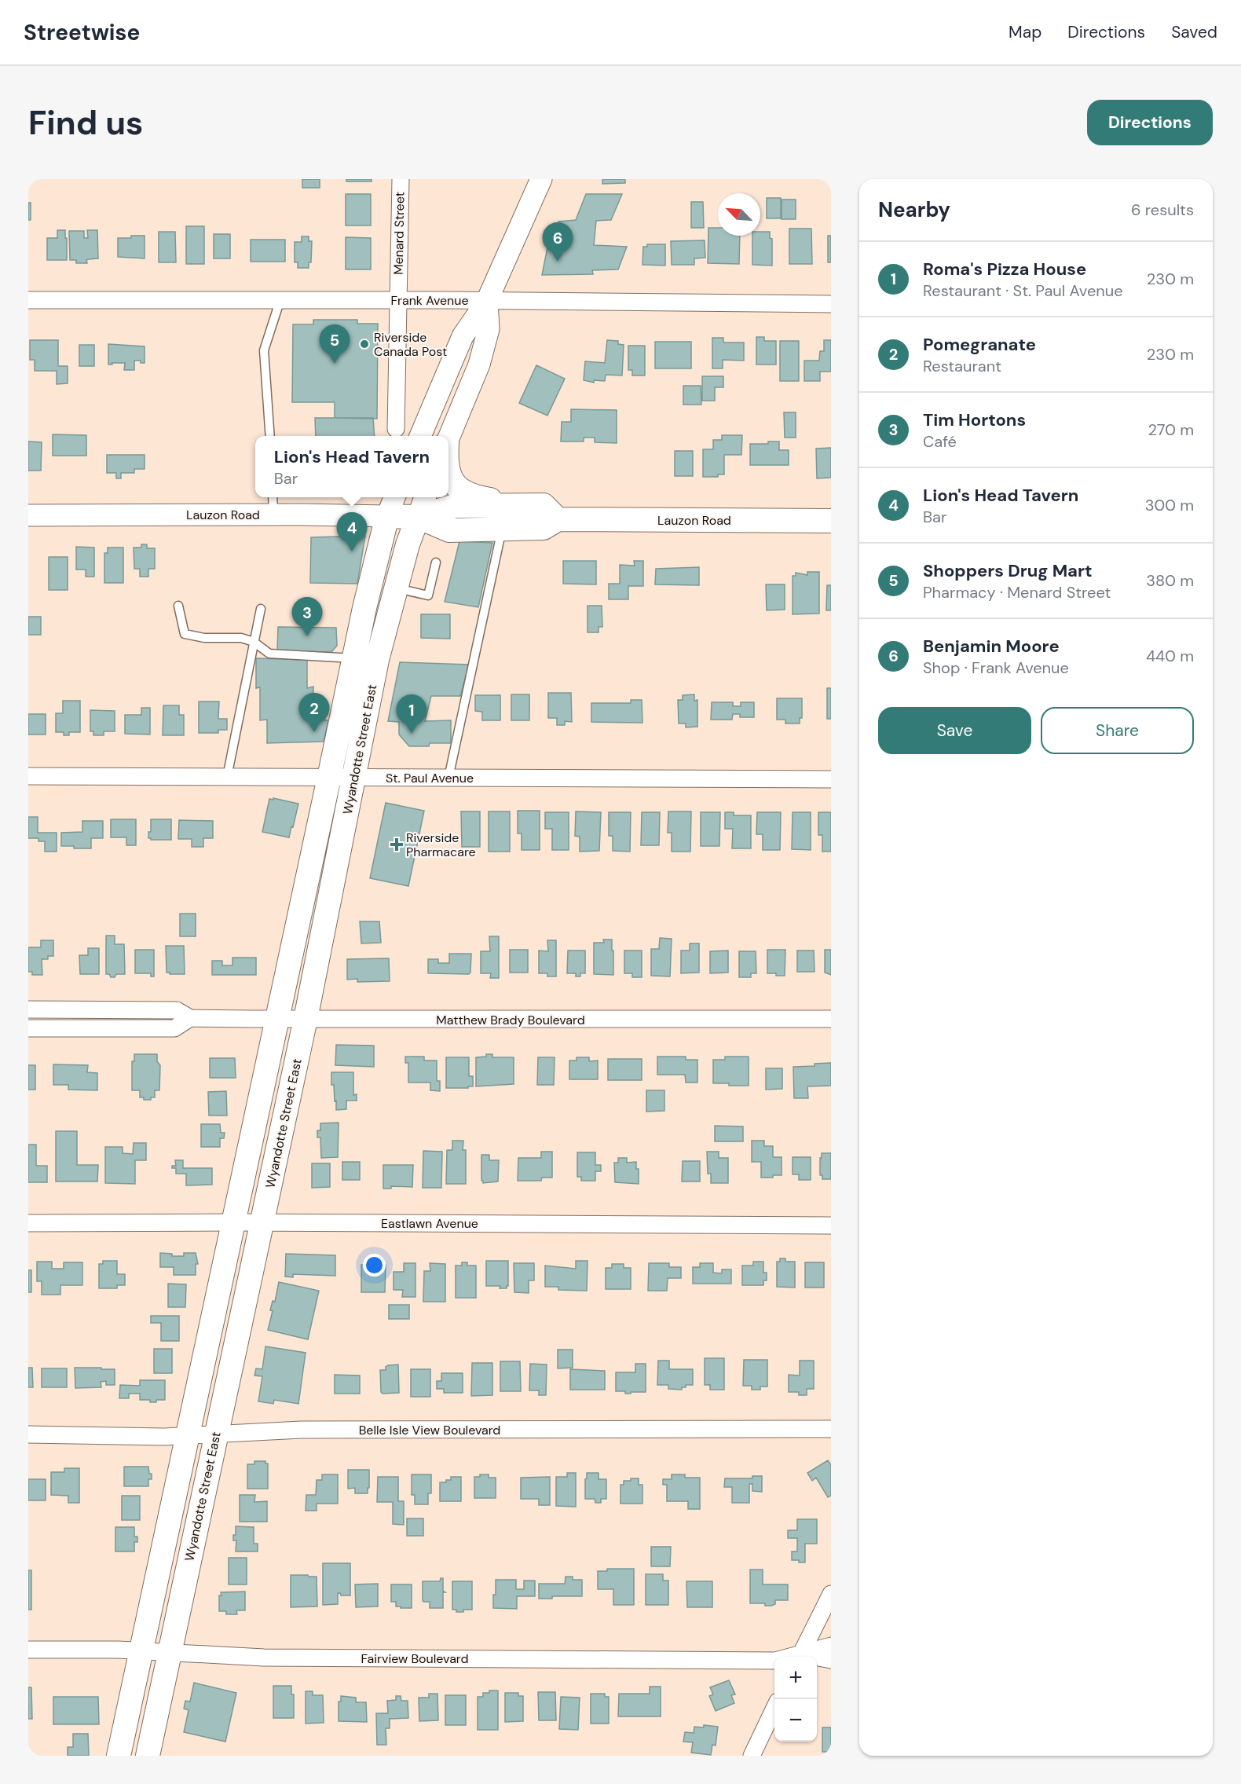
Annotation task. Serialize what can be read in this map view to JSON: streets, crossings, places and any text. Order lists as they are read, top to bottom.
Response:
{
  "streets": {
    "main road": ["Lauzon Road", "Wyandotte Street East"],
    "street": [
      "Menard Street",
      "Frank Avenue",
      "St. Paul Avenue",
      "Matthew Brady Boulevard",
      "Eastlawn Avenue",
      "Belle Isle View Boulevard",
      "Fairview Boulevard"
    ]
  },
  "crossings": [
    ["Menard Street", "Frank Avenue"],
    ["Lauzon Road", "Wyandotte Street East"],
    ["Wyandotte Street East", "St. Paul Avenue"],
    ["Wyandotte Street East", "Matthew Brady Boulevard"],
    ["Wyandotte Street East", "Eastlawn Avenue"],
    ["Wyandotte Street East", "Belle Isle View Boulevard"],
    ["Wyandotte Street East", "Fairview Boulevard"]
  ],
  "places": {
    "other": ["Riverside Canada Post"],
    "health": ["Riverside Pharmacare"]
  },
  "north": "top left",
  "page": {
    "header": "Streetwise",
    "nav": ["Map", "Directions", "Saved"],
    "buttons": [
      "Directions",
      ["Save", "Share"]
    ],
    "title": "Find us",
    "heading": ["Nearby", "6 results"],
    "pins": [
      "6",
      "5",
      "4",
      "3",
      "2",
      "1"
    ],
    "list": [
      {
        "mark": "1",
        "name": "Roma's Pizza House",
        "note": "Restaurant · St. Paul Avenue",
        "value": "230 m"
      },
      {
        "mark": "2",
        "name": "Pomegranate",
        "note": "Restaurant",
        "value": "230 m"
      },
      {
        "mark": "3",
        "name": "Tim Hortons",
        "note": "Café",
        "value": "270 m"
      },
      {
        "mark": "4",
        "name": "Lion's Head Tavern",
        "note": "Bar",
        "value": "300 m"
      },
      {
        "mark": "5",
        "name": "Shoppers Drug Mart",
        "note": "Pharmacy · Menard Street",
        "value": "380 m"
      },
      {
        "mark": "6",
        "name": "Benjamin Moore",
        "note": "Shop · Frank Avenue",
        "value": "440 m"
      }
    ],
    "popup": ["Lion's Head Tavern", "Bar"],
    "map_buttons": ["+", "−"]
  }
}
